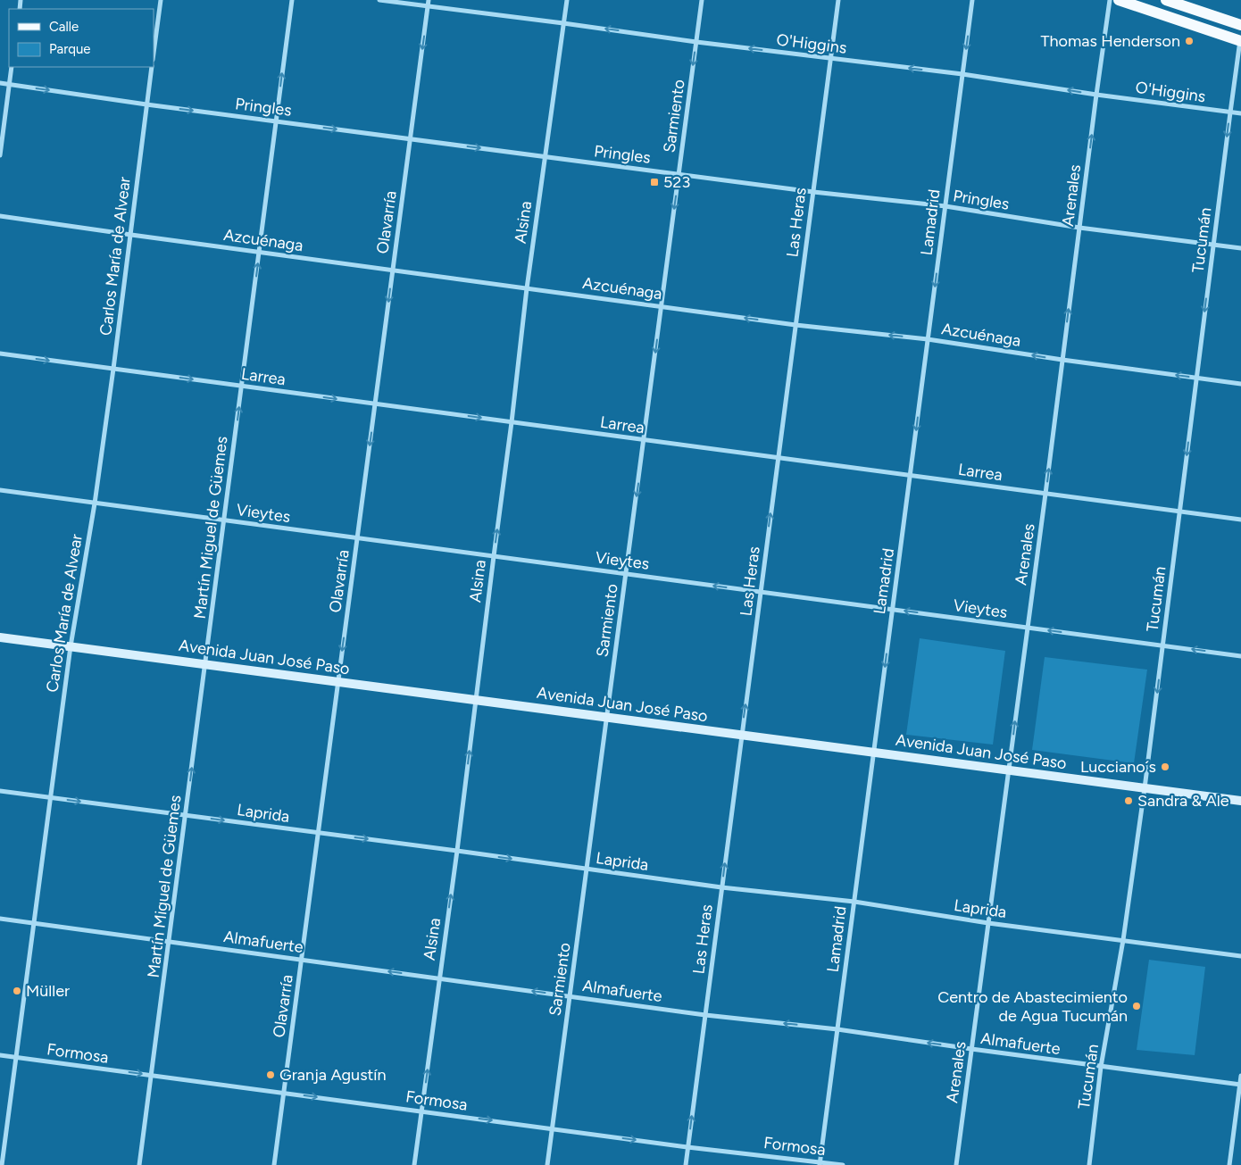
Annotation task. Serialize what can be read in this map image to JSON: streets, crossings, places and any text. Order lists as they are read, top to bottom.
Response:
{
  "streets": {
    "main road": ["Avenida Juan José Paso"],
    "street": [
      "O'Higgins",
      "Pringles",
      "Sarmiento",
      "Arenales",
      "Olavarría",
      "Alsina",
      "Las Heras",
      "Lamadrid",
      "Azcuénaga",
      "Tucumán",
      "Carlos María de Alvear",
      "Larrea",
      "Vieytes",
      "Martín Miguel de Güemes",
      "Laprida",
      "Almafuerte",
      "Formosa"
    ]
  },
  "crossings": [
    ["O'Higgins", "Sarmiento"],
    ["O'Higgins", "Arenales"],
    ["O'Higgins", "Olavarría"],
    ["O'Higgins", "Alsina"],
    ["O'Higgins", "Las Heras"],
    ["O'Higgins", "Lamadrid"],
    ["O'Higgins", "Tucumán"],
    ["Pringles", "Sarmiento"],
    ["Pringles", "Arenales"],
    ["Pringles", "Olavarría"],
    ["Pringles", "Alsina"],
    ["Pringles", "Las Heras"],
    ["Pringles", "Lamadrid"],
    ["Pringles", "Tucumán"],
    ["Pringles", "Carlos María de Alvear"],
    ["Pringles", "Martín Miguel de Güemes"],
    ["Sarmiento", "Azcuénaga"],
    ["Sarmiento", "Larrea"],
    ["Sarmiento", "Vieytes"],
    ["Sarmiento", "Avenida Juan José Paso"],
    ["Sarmiento", "Laprida"],
    ["Sarmiento", "Almafuerte"],
    ["Sarmiento", "Formosa"],
    ["Arenales", "Azcuénaga"],
    ["Arenales", "Larrea"],
    ["Arenales", "Vieytes"],
    ["Arenales", "Avenida Juan José Paso"],
    ["Arenales", "Laprida"],
    ["Arenales", "Almafuerte"],
    ["Olavarría", "Azcuénaga"],
    ["Olavarría", "Larrea"],
    ["Olavarría", "Vieytes"],
    ["Olavarría", "Avenida Juan José Paso"],
    ["Olavarría", "Laprida"],
    ["Olavarría", "Almafuerte"],
    ["Olavarría", "Formosa"],
    ["Alsina", "Azcuénaga"],
    ["Alsina", "Larrea"],
    ["Alsina", "Vieytes"],
    ["Alsina", "Avenida Juan José Paso"],
    ["Alsina", "Laprida"],
    ["Alsina", "Almafuerte"],
    ["Alsina", "Formosa"],
    ["Las Heras", "Azcuénaga"],
    ["Las Heras", "Larrea"],
    ["Las Heras", "Vieytes"],
    ["Las Heras", "Avenida Juan José Paso"],
    ["Las Heras", "Laprida"],
    ["Las Heras", "Almafuerte"],
    ["Las Heras", "Formosa"],
    ["Lamadrid", "Azcuénaga"],
    ["Lamadrid", "Larrea"],
    ["Lamadrid", "Vieytes"],
    ["Lamadrid", "Avenida Juan José Paso"],
    ["Lamadrid", "Laprida"],
    ["Lamadrid", "Almafuerte"],
    ["Lamadrid", "Formosa"],
    ["Azcuénaga", "Tucumán"],
    ["Azcuénaga", "Carlos María de Alvear"],
    ["Azcuénaga", "Martín Miguel de Güemes"],
    ["Tucumán", "Larrea"],
    ["Tucumán", "Vieytes"],
    ["Tucumán", "Avenida Juan José Paso"],
    ["Tucumán", "Laprida"],
    ["Tucumán", "Almafuerte"],
    ["Carlos María de Alvear", "Larrea"],
    ["Carlos María de Alvear", "Vieytes"],
    ["Carlos María de Alvear", "Avenida Juan José Paso"],
    ["Carlos María de Alvear", "Laprida"],
    ["Carlos María de Alvear", "Almafuerte"],
    ["Carlos María de Alvear", "Formosa"],
    ["Larrea", "Martín Miguel de Güemes"],
    ["Vieytes", "Martín Miguel de Güemes"],
    ["Martín Miguel de Güemes", "Avenida Juan José Paso"],
    ["Martín Miguel de Güemes", "Laprida"],
    ["Martín Miguel de Güemes", "Almafuerte"],
    ["Martín Miguel de Güemes", "Formosa"]
  ],
  "one_way": [
    "O'Higgins",
    "Pringles",
    "Sarmiento",
    "Arenales",
    "Olavarría",
    "Alsina",
    "Las Heras",
    "Lamadrid",
    "Azcuénaga",
    "Tucumán",
    "Larrea",
    "Vieytes",
    "Martín Miguel de Güemes",
    "Laprida",
    "Almafuerte",
    "Formosa"
  ],
  "places": {
    "other": [
      "Thomas Henderson",
      "Lucciano´s",
      "Sandra & Ale",
      "Müller",
      "Centro de Abastecimiento de Agua Tucumán",
      "Granja Agustín"
    ],
    "transit": ["523"]
  },
  "legend": ["Calle", "Parque"]
}
